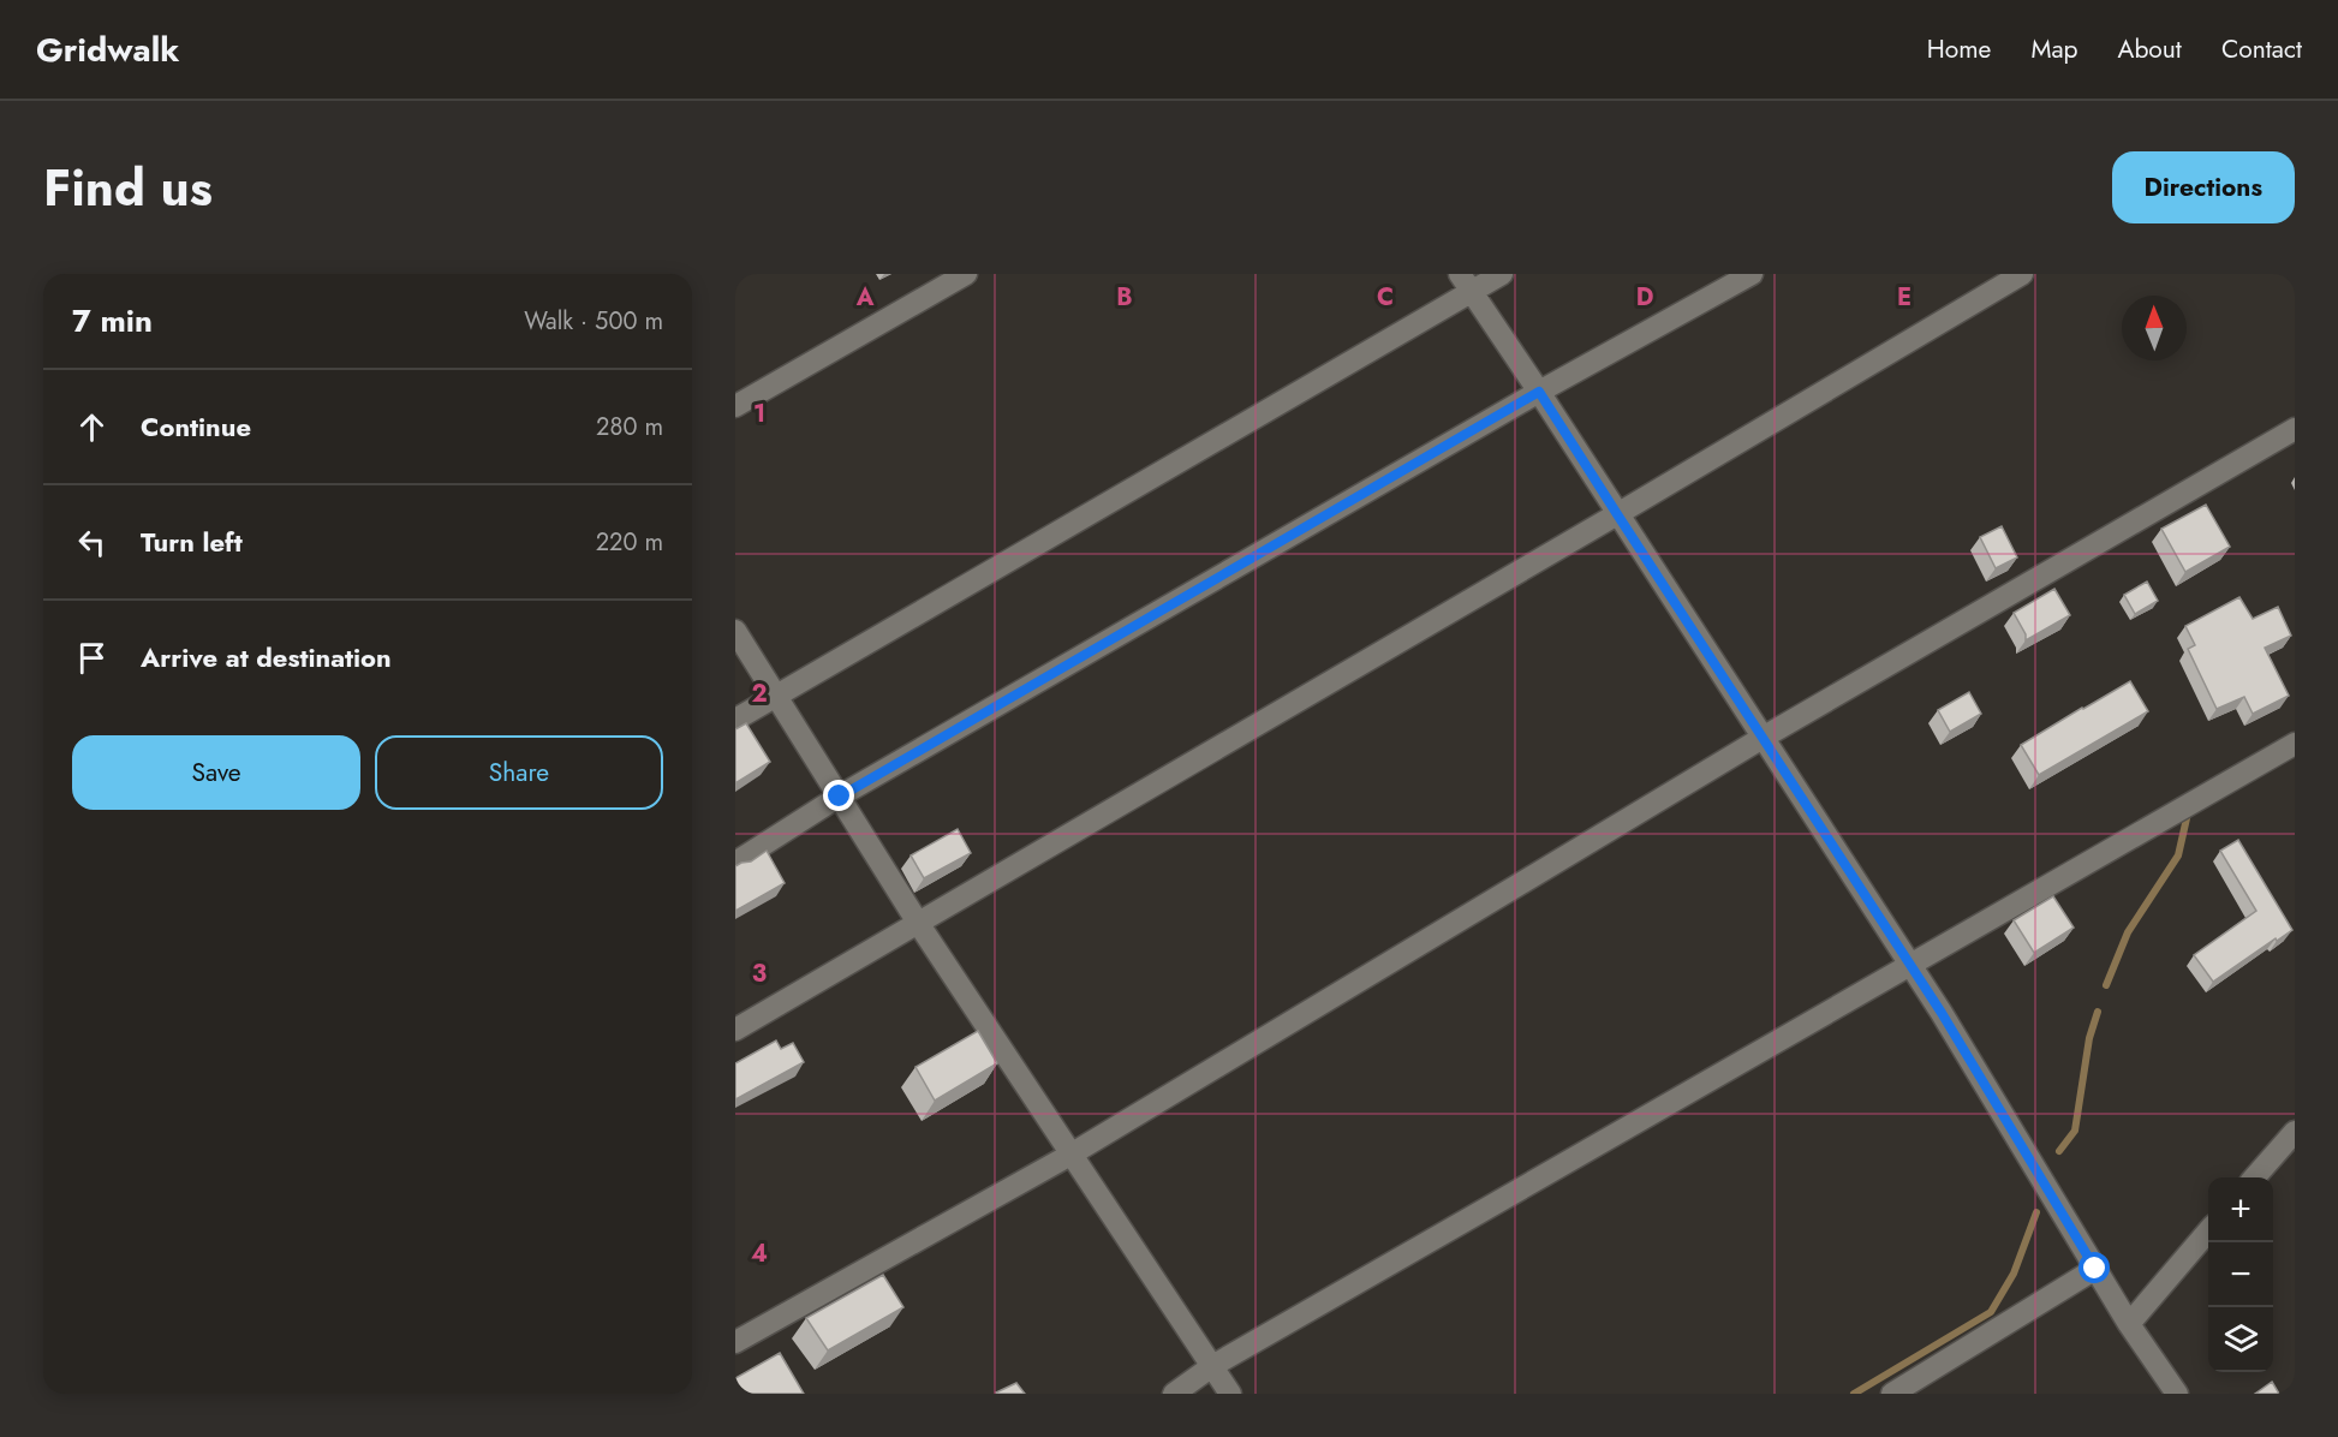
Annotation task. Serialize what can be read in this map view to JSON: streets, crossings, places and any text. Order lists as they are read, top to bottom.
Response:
{
  "north": "top",
  "page": {
    "header": "Gridwalk",
    "nav": [
      "Home",
      "Map",
      "About",
      "Contact"
    ],
    "title": "Find us",
    "buttons": [
      "Directions",
      ["Save", "Share"]
    ],
    "heading": ["7 min", "Walk · 500 m"],
    "list": [
      ["Continue", "280 m"],
      ["Turn left", "220 m"],
      "Arrive at destination"
    ],
    "map_buttons": ["+", "−"]
  },
  "grid": {
    "columns": [
      "A",
      "B",
      "C",
      "D",
      "E"
    ],
    "rows": [
      "1",
      "2",
      "3",
      "4"
    ]
  }
}
